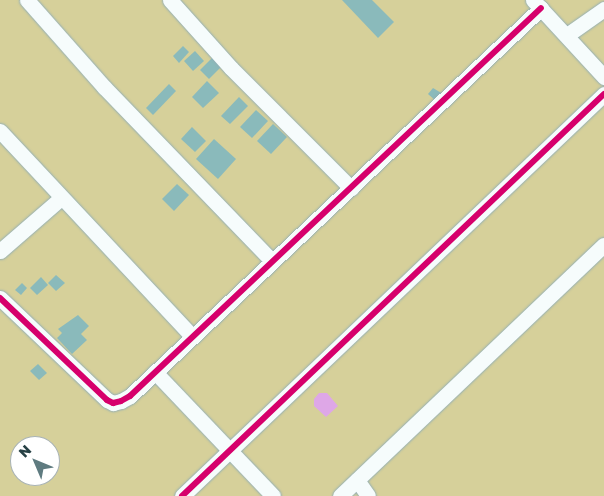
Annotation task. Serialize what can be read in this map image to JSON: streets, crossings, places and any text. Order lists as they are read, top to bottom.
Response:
{
  "north": "top left"
}
